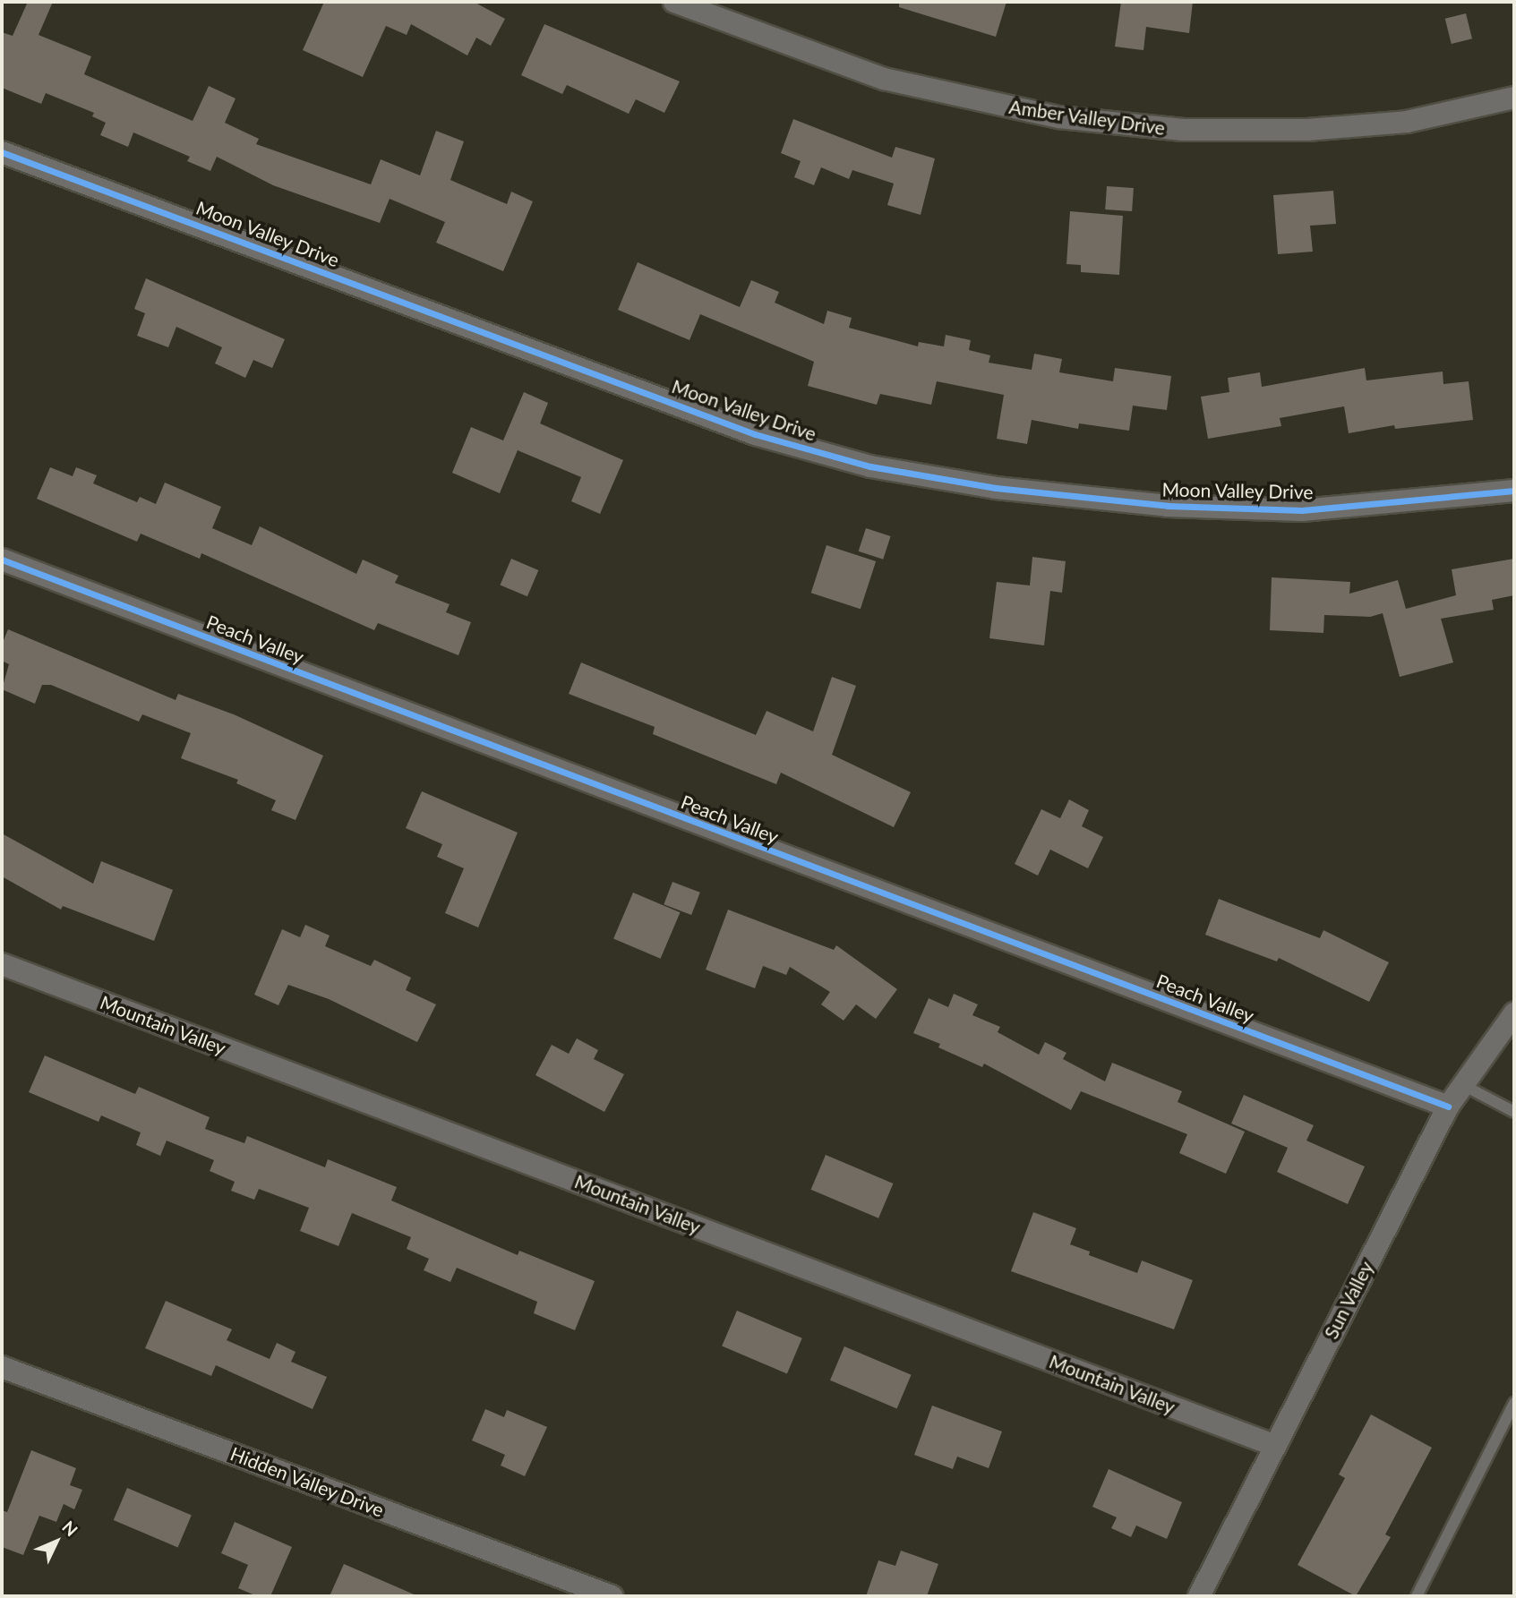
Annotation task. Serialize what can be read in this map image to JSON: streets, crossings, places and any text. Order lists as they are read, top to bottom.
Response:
{
  "streets": {
    "street": [
      "Amber Valley Drive",
      "Moon Valley Drive",
      "Peach Valley",
      "Mountain Valley",
      "Sun Valley",
      "Hidden Valley Drive"
    ]
  },
  "crossings": [
    ["Peach Valley", "Sun Valley"],
    ["Mountain Valley", "Sun Valley"]
  ],
  "north": "top right"
}
